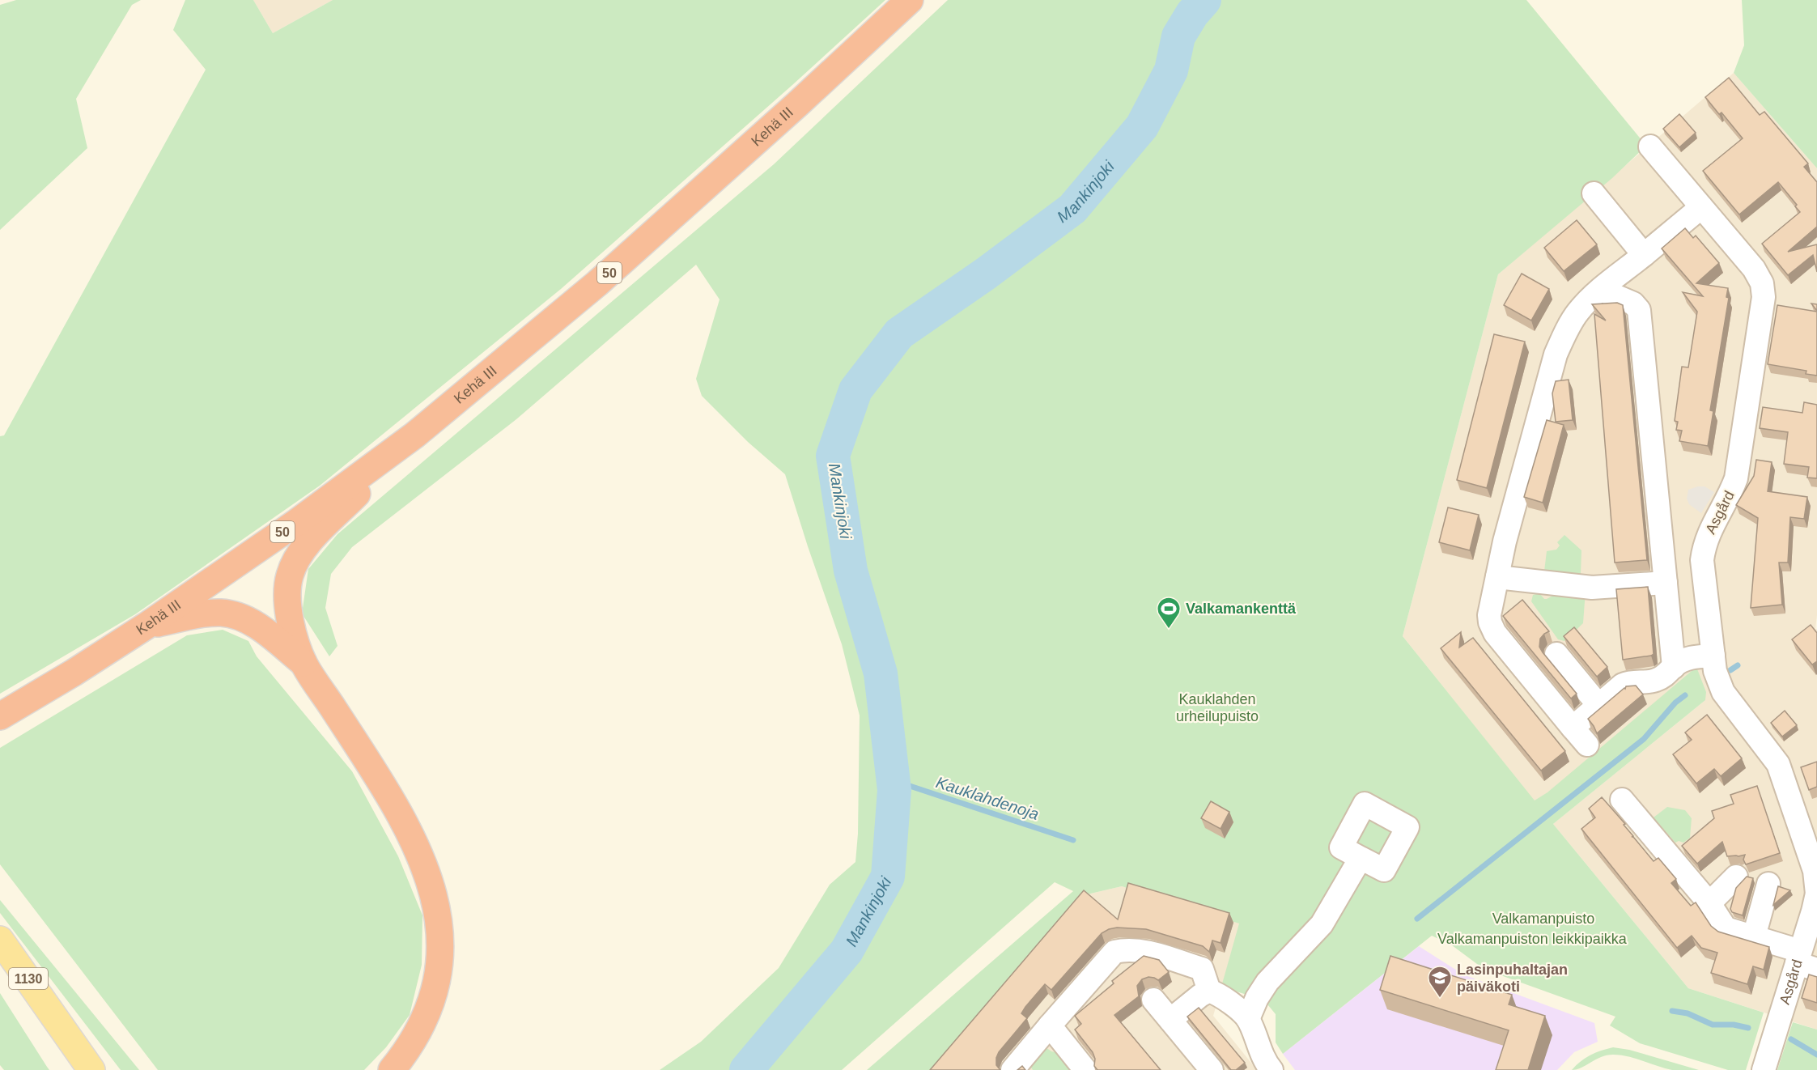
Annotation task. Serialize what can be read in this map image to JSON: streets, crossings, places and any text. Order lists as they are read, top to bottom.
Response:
{
  "streets": {
    "highway": ["Kehä III", "50"],
    "main road": ["1130"],
    "street": ["Asgård"]
  },
  "water": ["Mankinjoki", "Kauklahdenoja"],
  "parks": ["Kauklahden urheilupuisto", "Valkamanpuisto", "Valkamanpuiston leikkipaikka"],
  "places": {
    "sports": ["Valkamankenttä"],
    "school or university": ["Lasinpuhaltajan päiväkoti"]
  }
}
